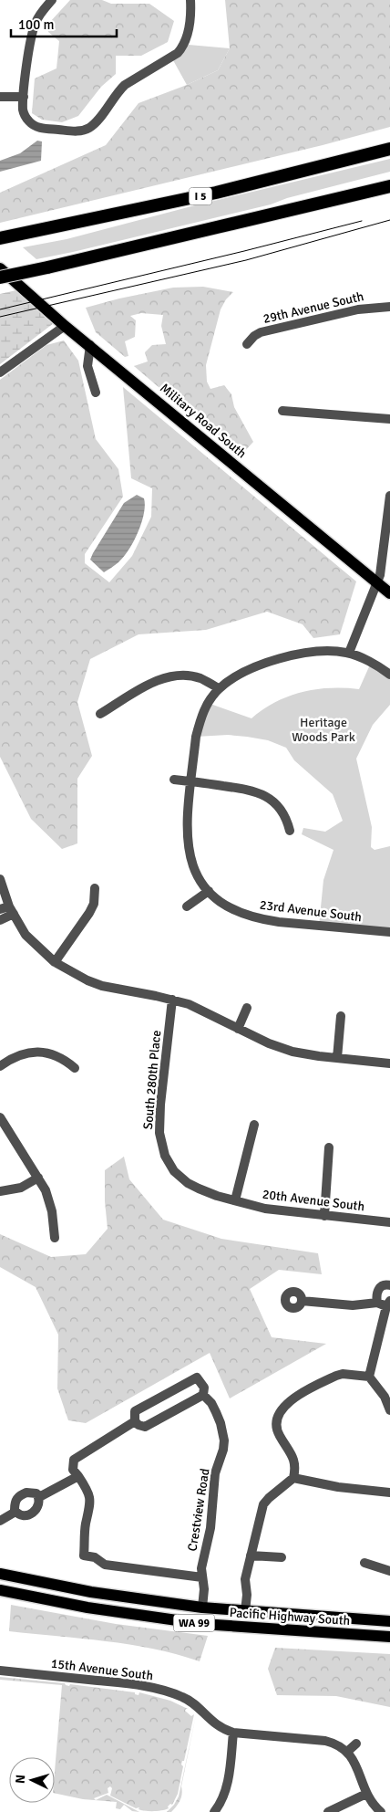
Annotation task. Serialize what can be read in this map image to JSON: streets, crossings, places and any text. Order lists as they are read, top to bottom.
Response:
{
  "streets": {
    "highway": ["I 5"],
    "main road": ["Military Road South", "Pacific Highway South", "WA 99"],
    "street": [
      "29th Avenue South",
      "23rd Avenue South",
      "South 280th Place",
      "20th Avenue South",
      "Crestview Road",
      "15th Avenue South"
    ]
  },
  "crossings": [
    ["South 280th Place", "20th Avenue South"],
    ["Crestview Road", "Pacific Highway South"]
  ],
  "parks": ["Heritage Woods Park"],
  "scale_bar": "100 m",
  "north": "left"
}
